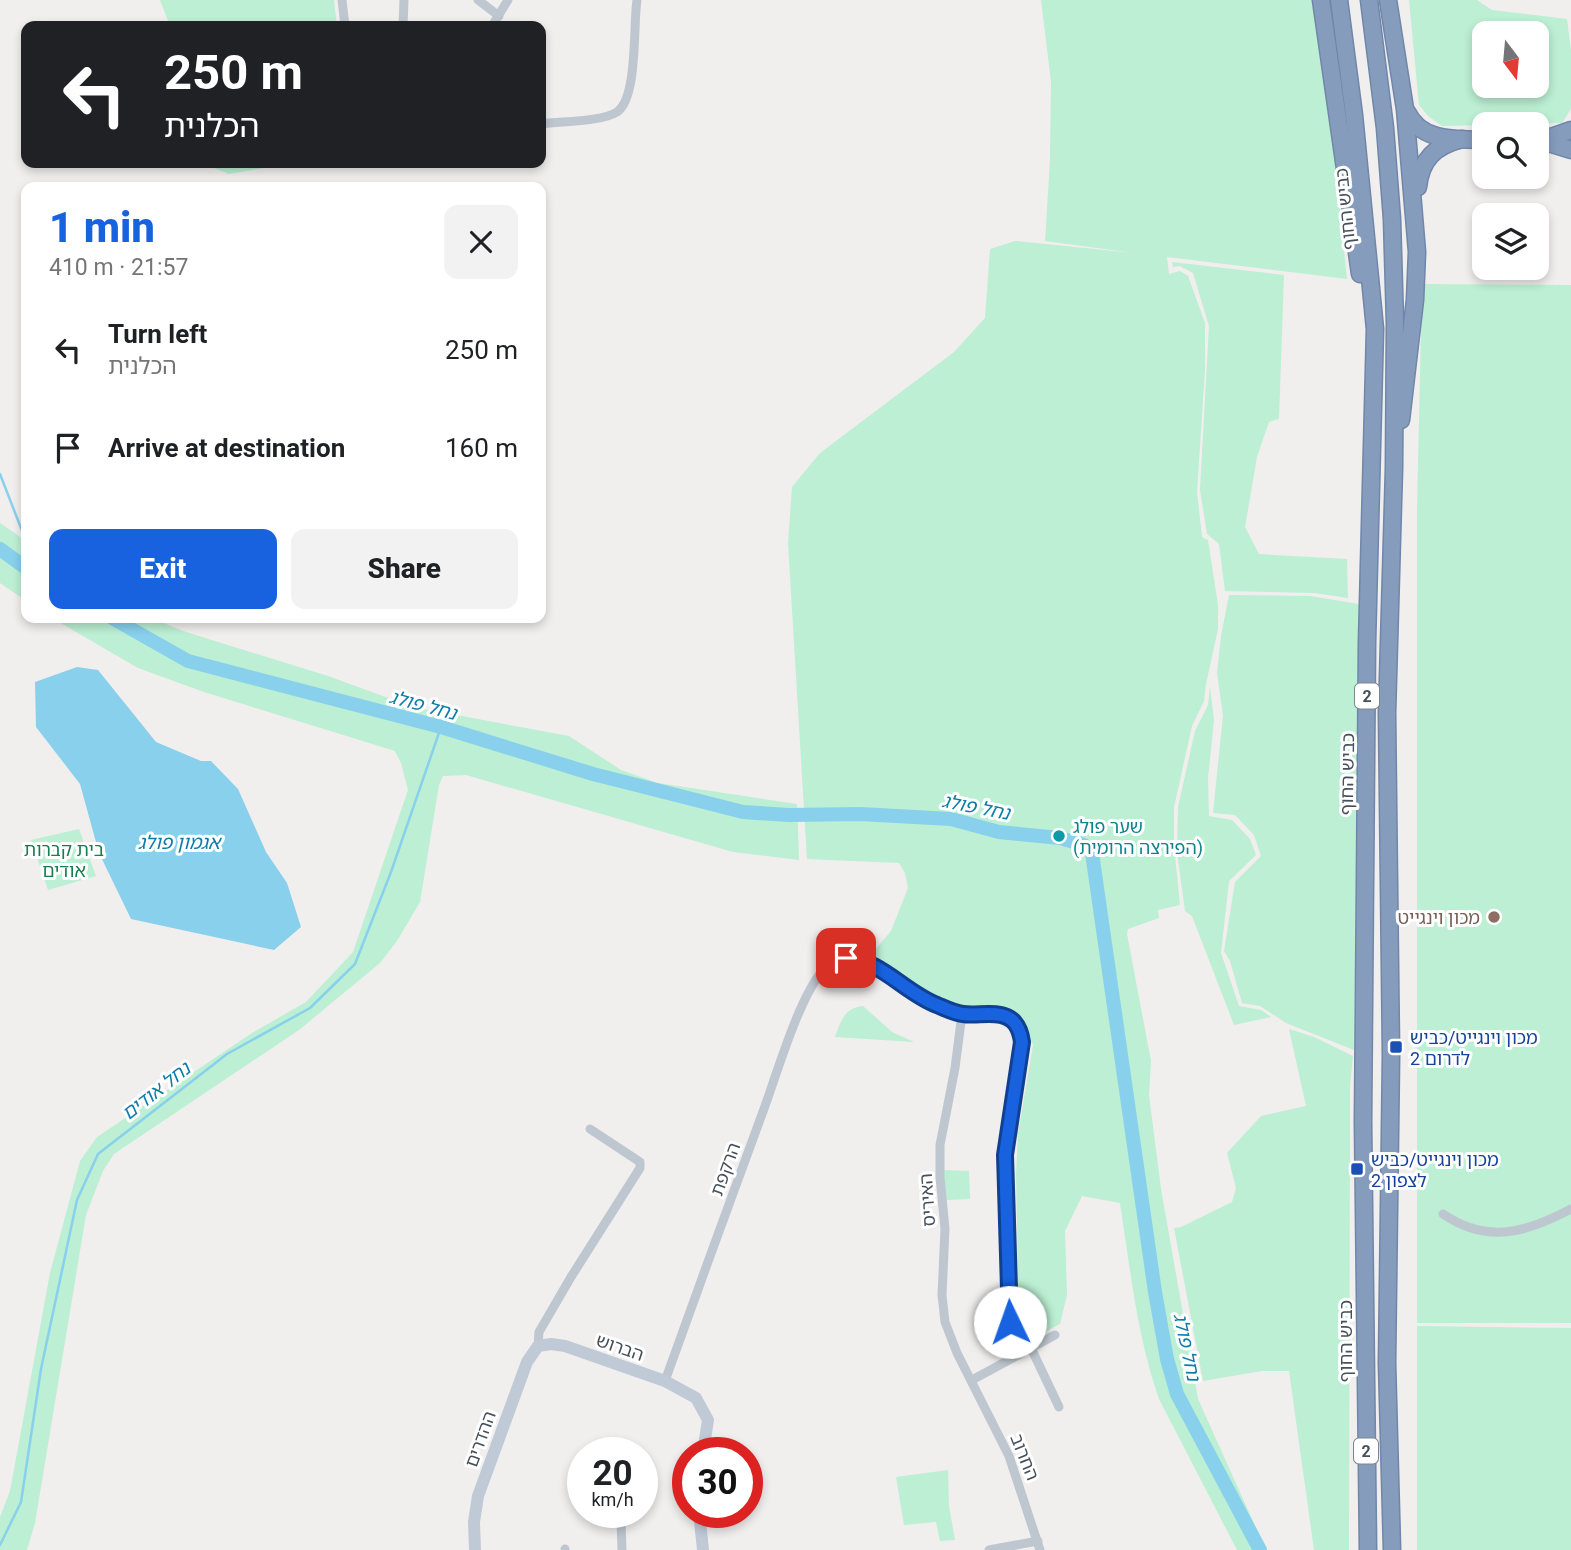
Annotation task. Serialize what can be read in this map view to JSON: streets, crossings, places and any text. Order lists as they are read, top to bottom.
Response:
{
  "streets": {
    "highway": ["כביש החוף", "2"],
    "street": [
      "הרקפת",
      "האיריס",
      "הברוש",
      "ההדרים",
      "החרוב"
    ]
  },
  "crossings": [
    ["הרקפת", "האיריס"],
    ["הרקפת", "הברוש"],
    ["האיריס", "החרוב"],
    ["הברוש", "ההדרים"]
  ],
  "water": ["נחל פולג", "אגמון פולג", "נחל אודים"],
  "parks": ["בית קברות אודים"],
  "places": {
    "other": ["שער פולג (הפירצה הרומית)", "מכון וינגייט"],
    "transit": ["מכון וינגייט/כביש 2 לדרום", "מכון וינגייט/כביש 2 לצפון"]
  },
  "north": "bottom",
  "page": {
    "turn": ["250 m", "הכלנית"],
    "heading": ["1 min", "410 m · 21:57"],
    "list": [
      {
        "name": "Turn left",
        "note": "הכלנית",
        "value": "250 m"
      },
      {
        "name": "Arrive at destination",
        "value": "160 m"
      }
    ],
    "buttons": ["Exit", "Share"],
    "speed": "20 km/h",
    "limit": "30"
  }
}
